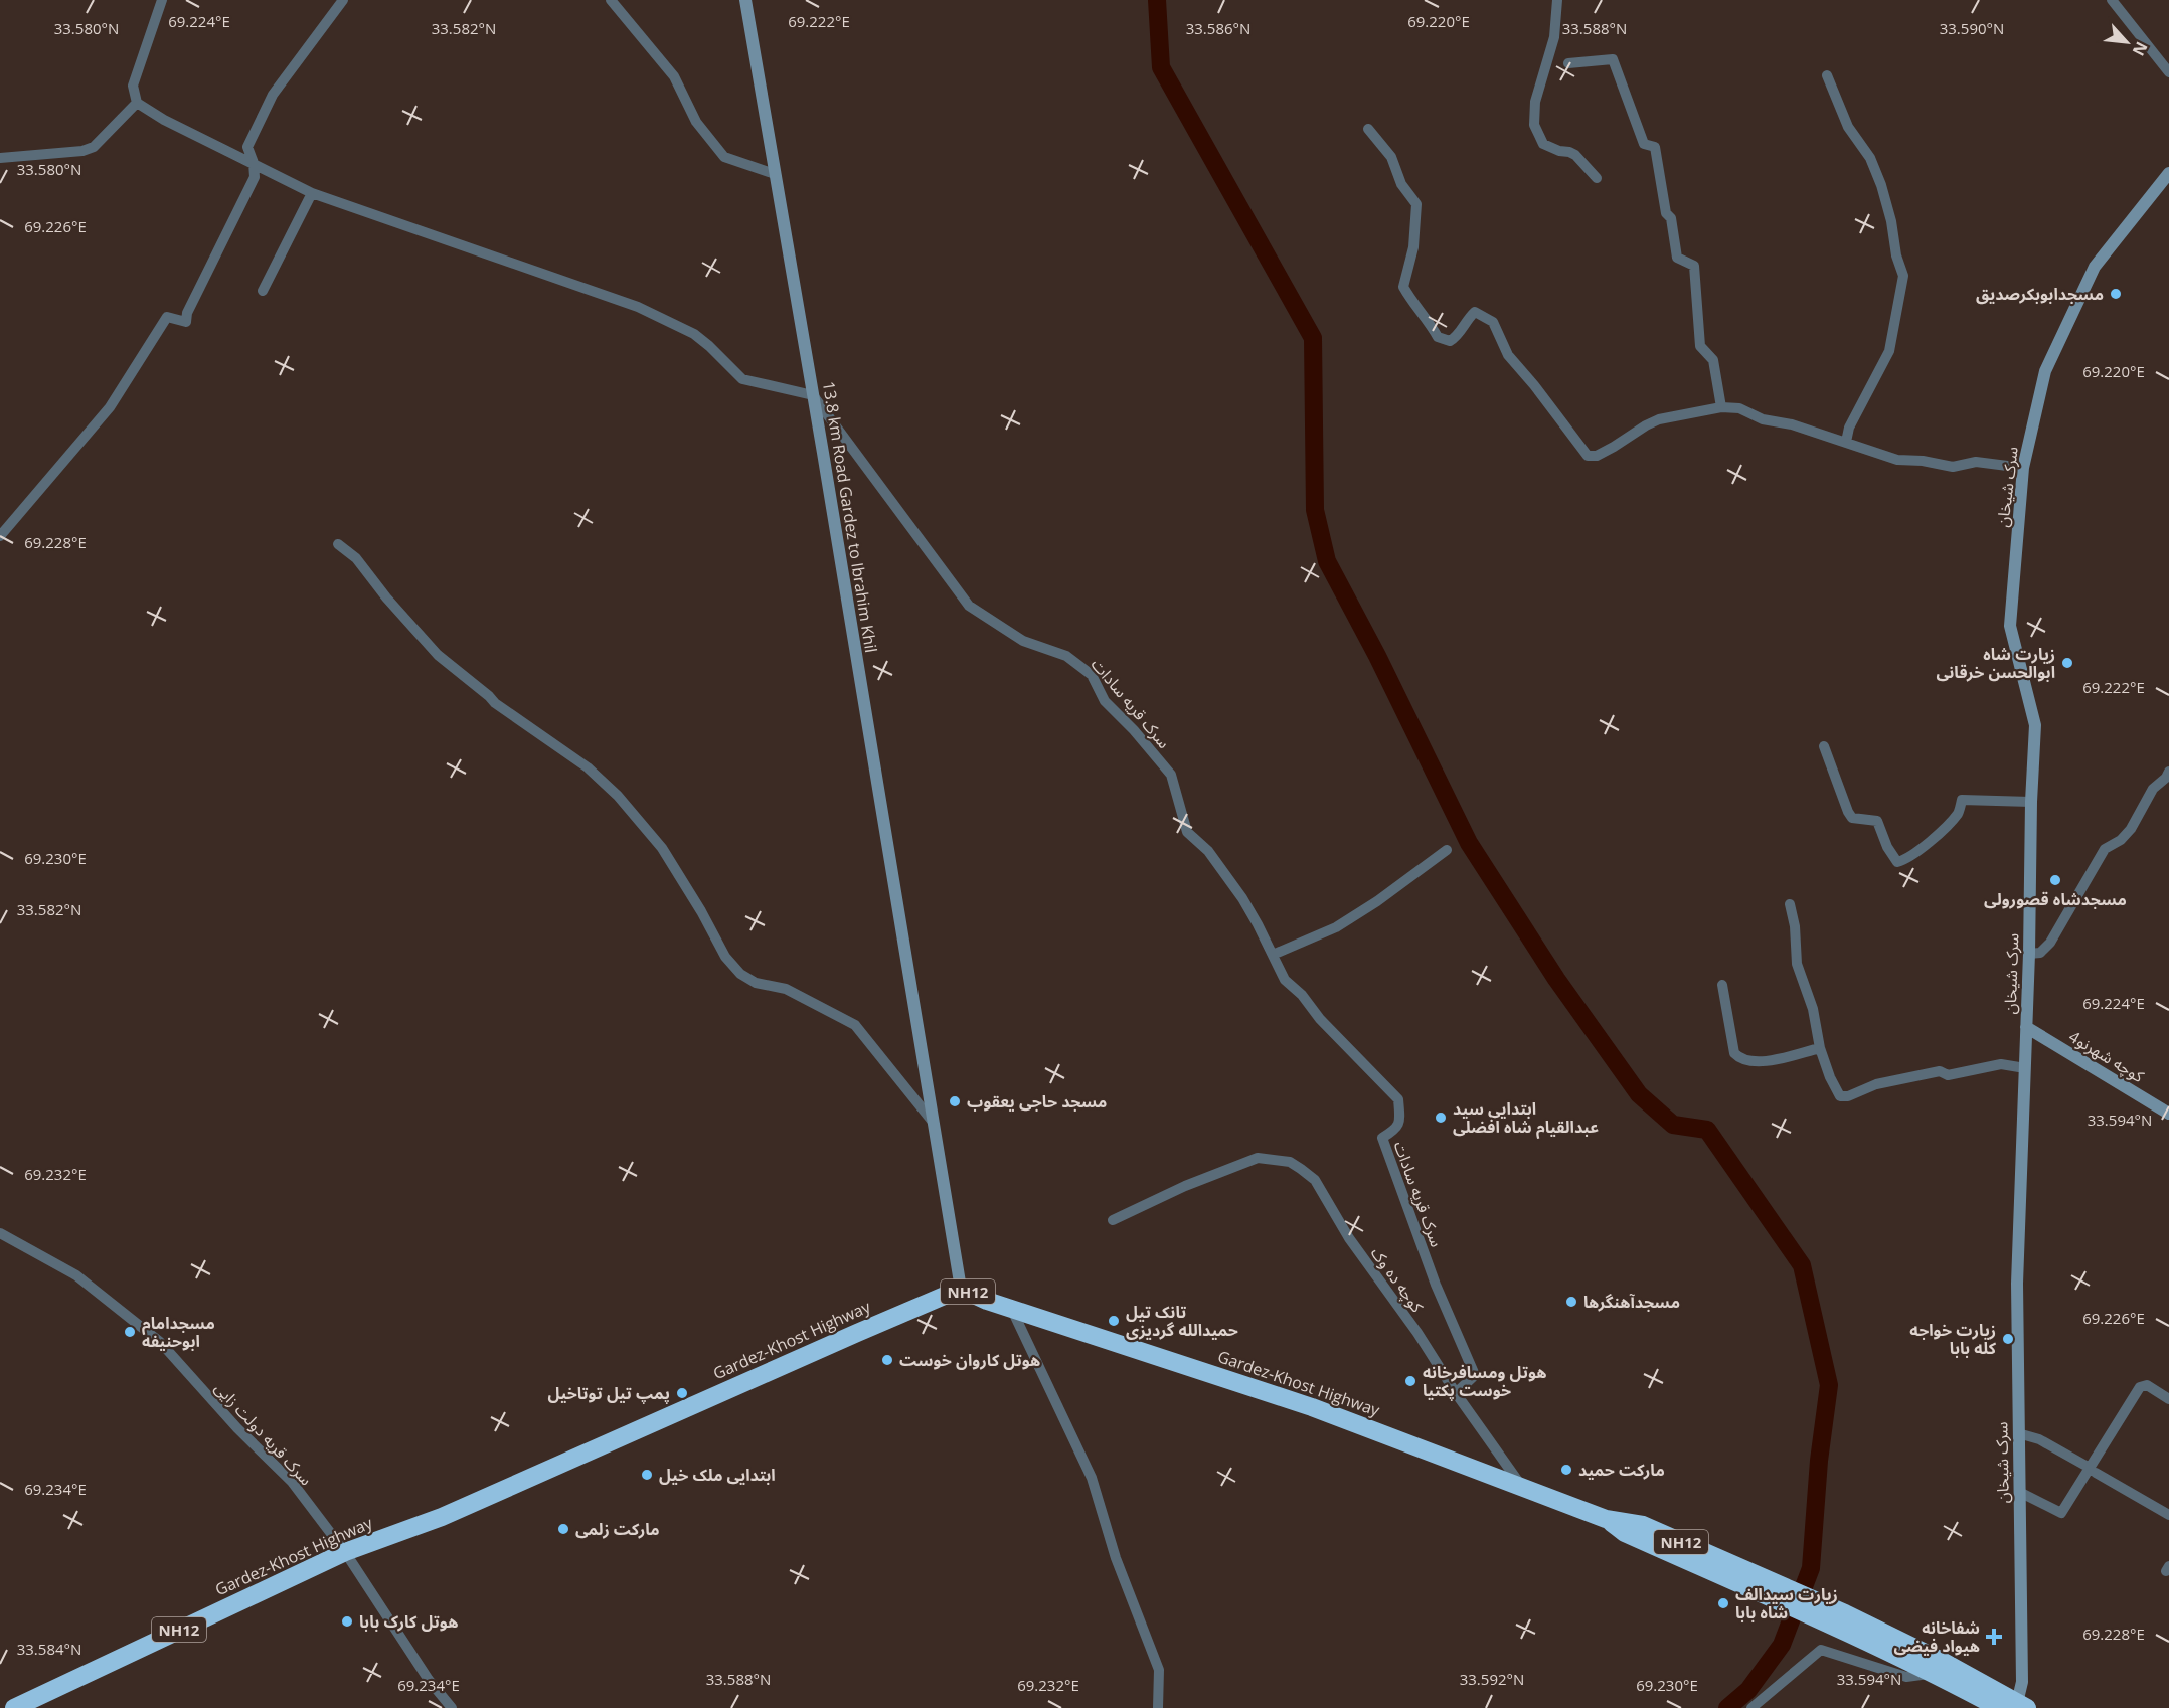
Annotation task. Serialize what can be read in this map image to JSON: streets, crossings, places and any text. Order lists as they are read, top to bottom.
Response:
{
  "streets": {
    "highway": ["NH12", "Gardez-Khost Highway"],
    "street": [
      "سرک شیخان",
      "13.8 km Road Gardez to Ibrahim Khil",
      "سرک قریه سادات",
      "کوچه شهرنو4",
      "کوچه ده وک",
      "سرک قریه دولت زایی"
    ]
  },
  "crossings": [
    ["سرک شیخان", "کوچه شهرنو4"],
    ["سرک شیخان", "Gardez-Khost Highway"],
    ["13.8 km Road Gardez to Ibrahim Khil", "سرک قریه سادات"],
    ["13.8 km Road Gardez to Ibrahim Khil", "Gardez-Khost Highway"],
    ["سرک قریه سادات", "کوچه ده وک"],
    ["کوچه ده وک", "Gardez-Khost Highway"],
    ["Gardez-Khost Highway", "سرک قریه دولت زایی"]
  ],
  "places": {
    "other": [
      "مسجدابوبکرصدیق",
      "زیارت شاه ابوالحسن خرقانی",
      "مسجدشاه قصورولی",
      "مسجد حاجی یعقوب",
      "ابتدایی سید عبدالقیام شاه افضلی",
      "مسجدآهنگرها",
      "تانک تیل حمیدالله گردیزی",
      "مسجدامام ابوحنیفه",
      "زیارت خواجه کله بابا",
      "هوتل کاروان خوست",
      "هوتل ومسافرخانه خوست پکتیا",
      "پمپ تیل توتاخیل",
      "مارکت حمید",
      "ابتدایی ملک خیل",
      "مارکت زلمی",
      "زیارت سیدالف شاه بابا",
      "هوتل کارک بابا"
    ],
    "health": ["شفاخانه هیواد فیضی"]
  },
  "north": "bottom right",
  "coordinates": [
    "69.224°E",
    "69.222°E",
    "69.220°E",
    "33.580°N",
    "33.582°N",
    "33.586°N",
    "33.588°N",
    "33.590°N",
    "69.226°E",
    "69.228°E",
    "69.230°E",
    "33.594°N",
    "69.232°E",
    "69.234°E",
    "33.584°N",
    "33.592°N"
  ]
}
